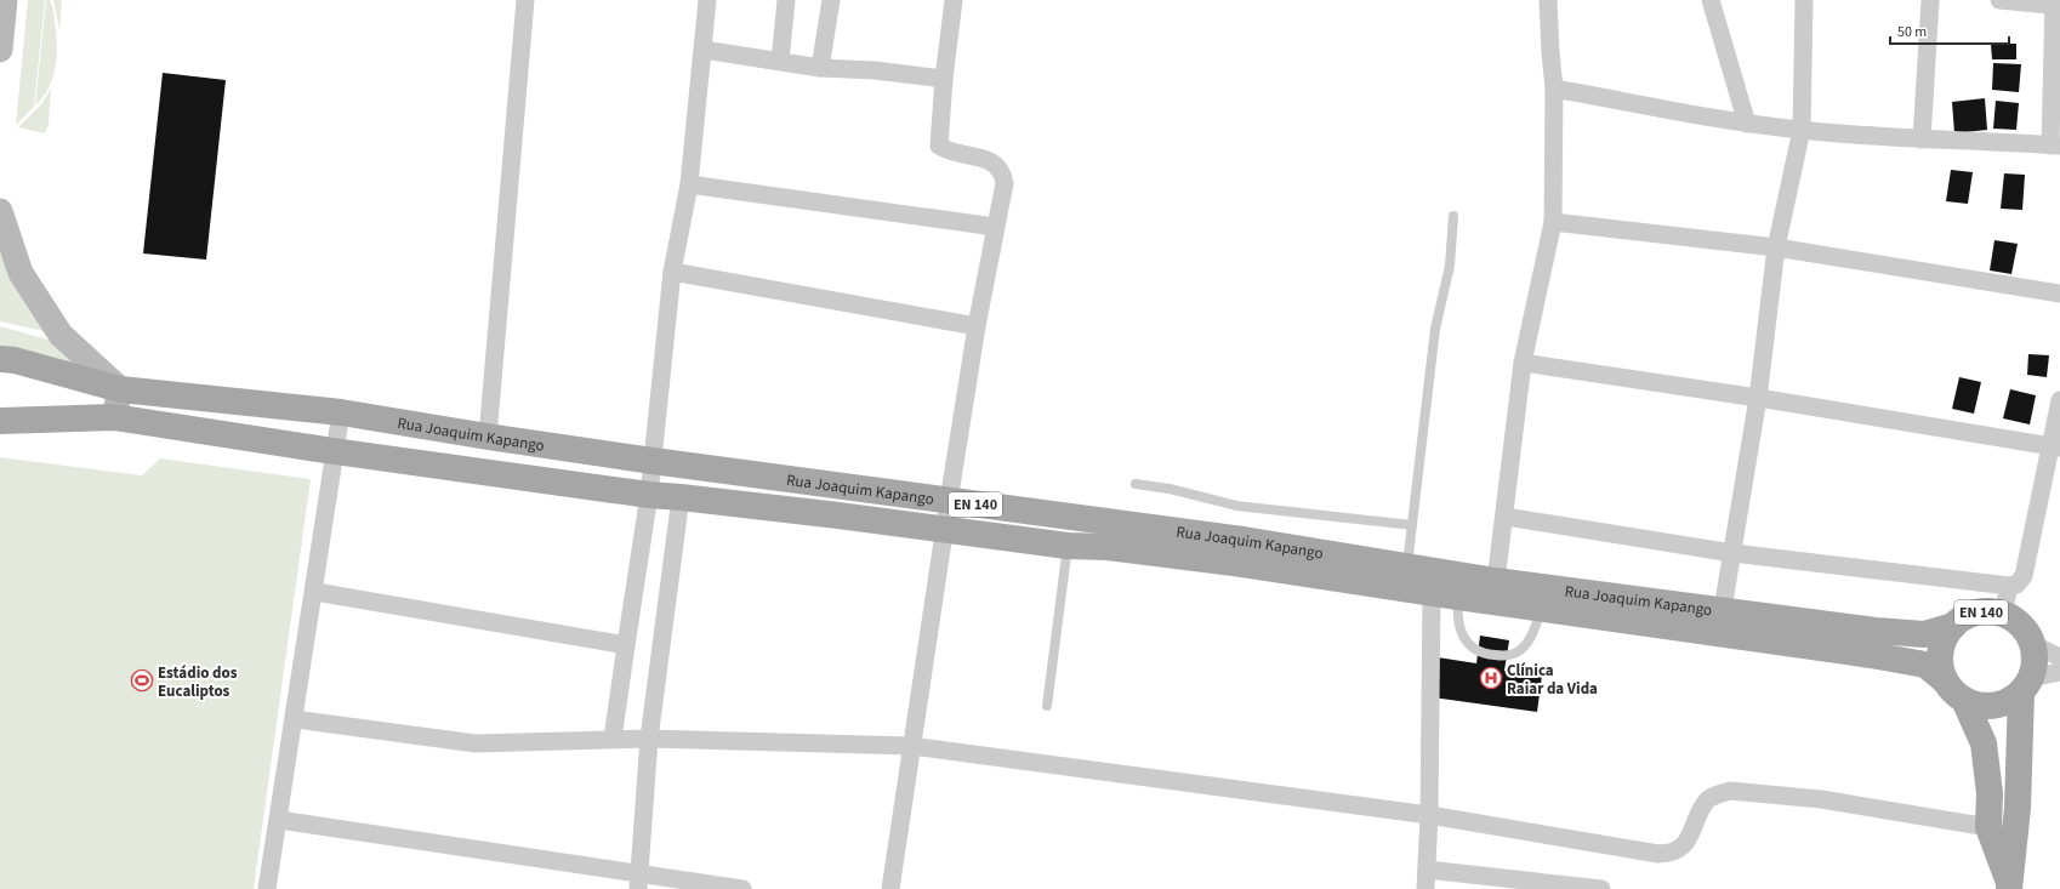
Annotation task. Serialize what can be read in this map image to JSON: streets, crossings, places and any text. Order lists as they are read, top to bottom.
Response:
{
  "streets": {
    "main road": ["Rua Joaquim Kapango", "EN 140"]
  },
  "crossings": [
    ["Rua Joaquim Kapango", "EN 140"]
  ],
  "places": {
    "hospital": ["Clínica Raiar da Vida"],
    "sports": ["Estádio dos Eucaliptos"]
  },
  "scale_bar": "50 m"
}
